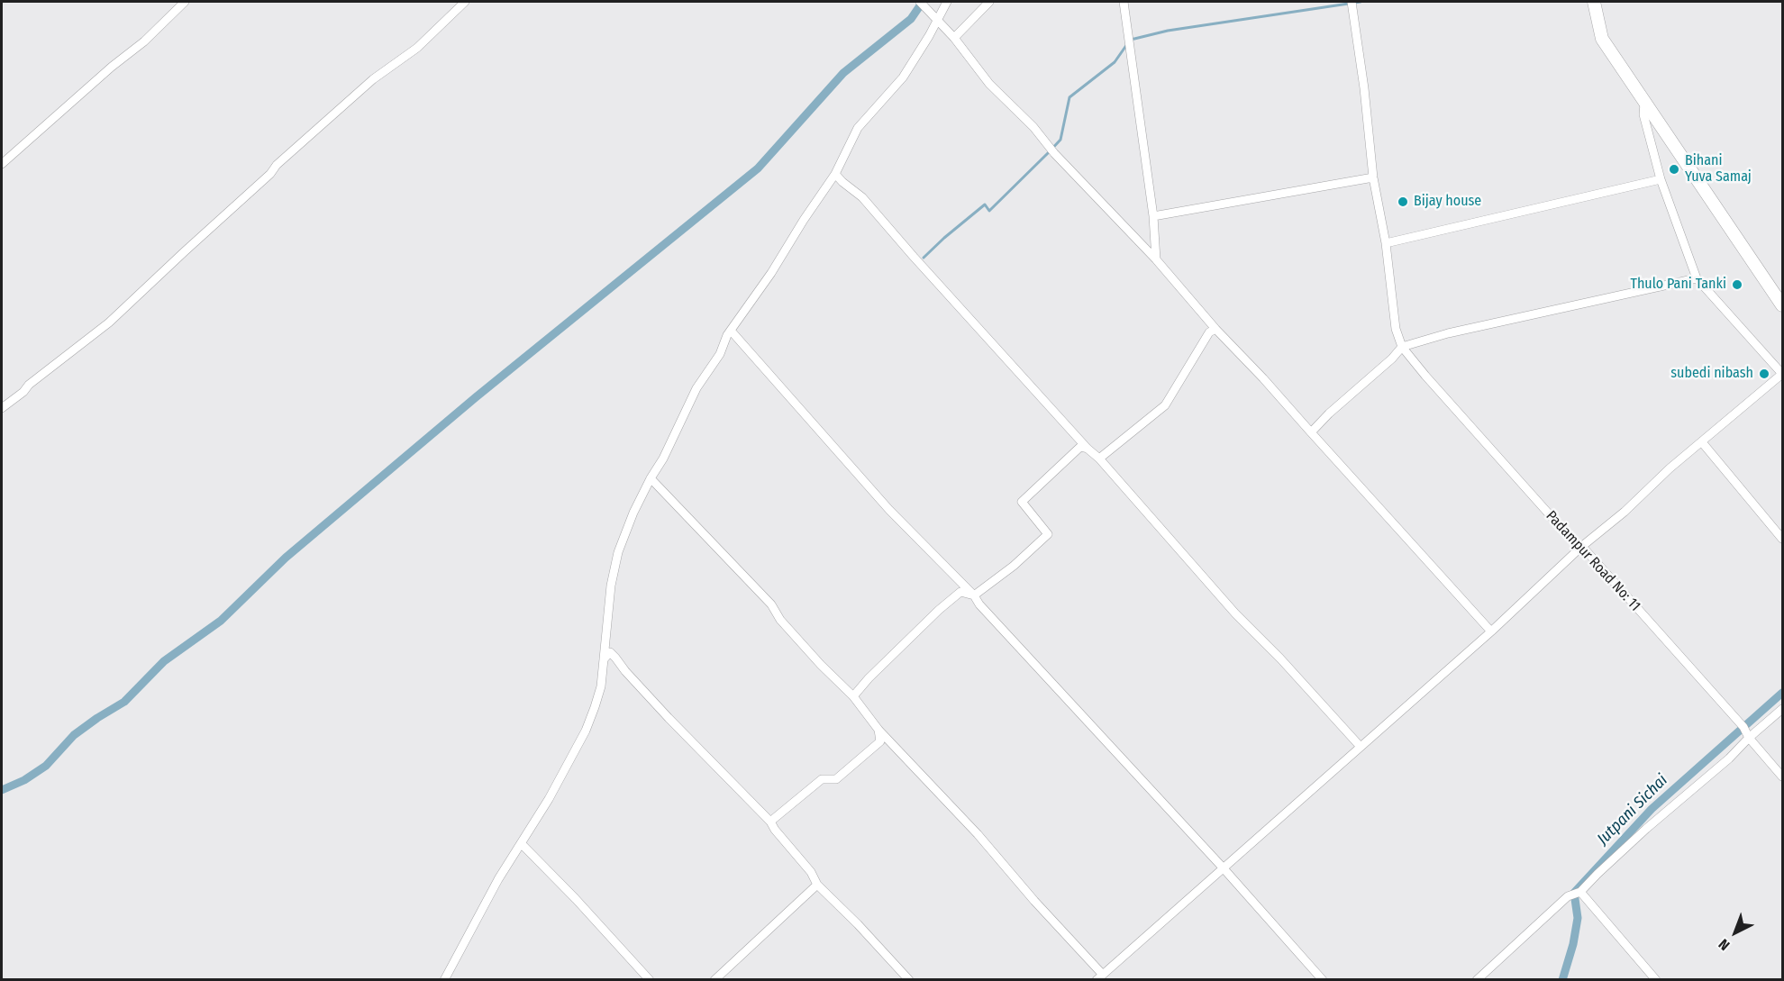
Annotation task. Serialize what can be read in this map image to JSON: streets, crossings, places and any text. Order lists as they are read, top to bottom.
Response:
{
  "streets": {
    "street": ["Padampur Road No: 11"]
  },
  "water": ["Jutpani Sichai"],
  "places": [
    "Bihani Yuva Samaj",
    "Bijay house",
    "Thulo Pani Tanki",
    "subedi nibash"
  ],
  "north": "bottom left"
}
